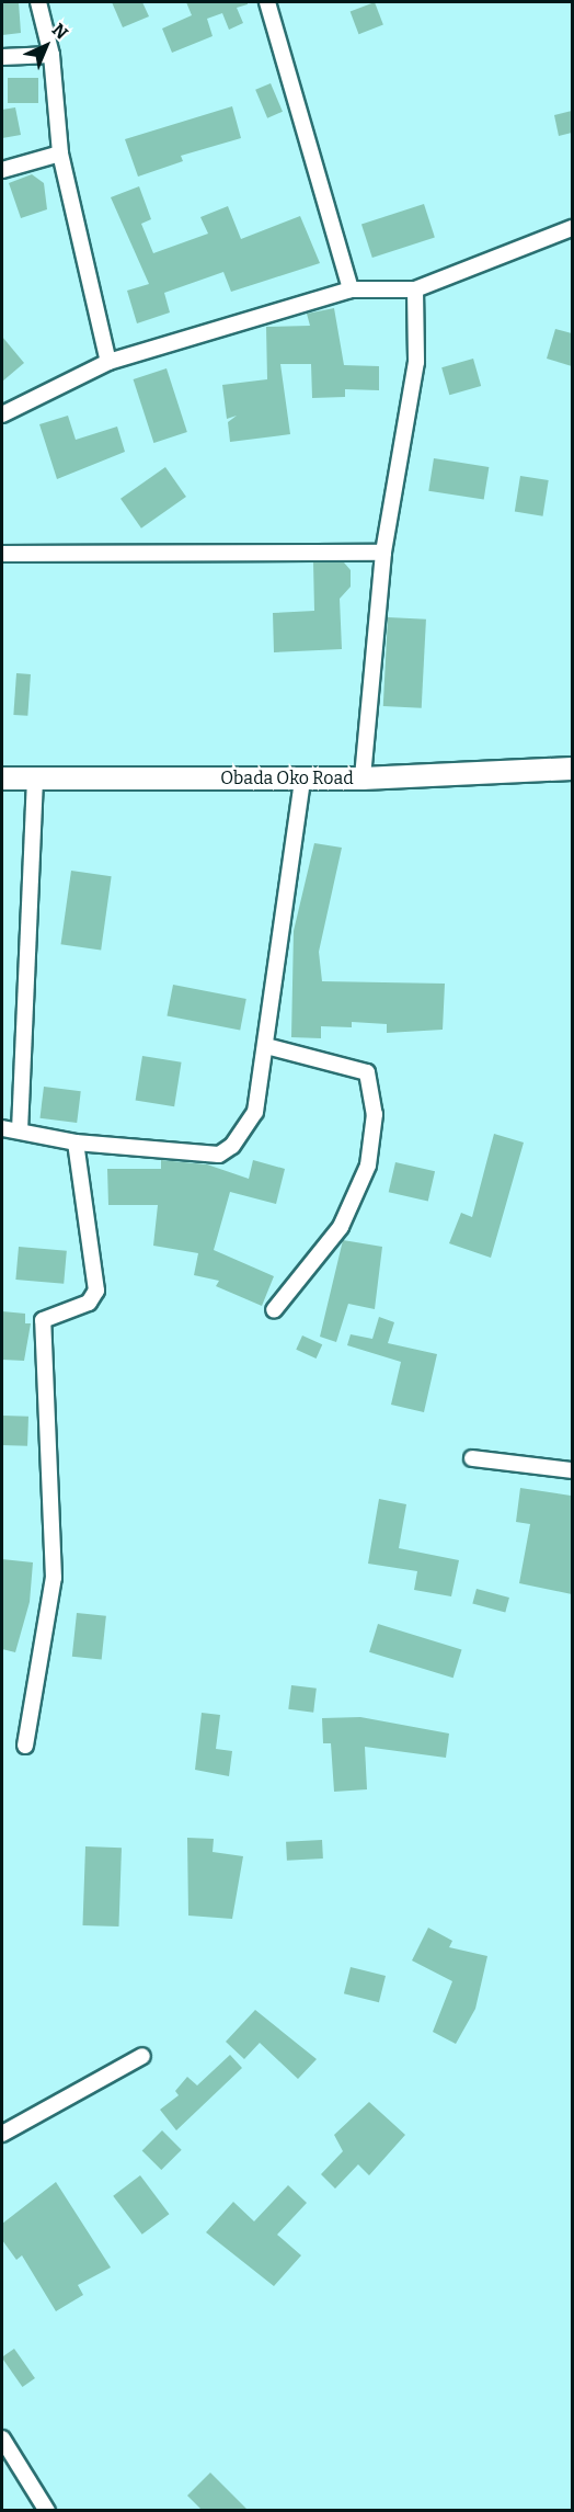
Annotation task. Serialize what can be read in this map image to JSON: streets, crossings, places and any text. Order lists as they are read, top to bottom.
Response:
{
  "streets": {
    "main road": ["Obada Oko Road"]
  },
  "north": "top right"
}
